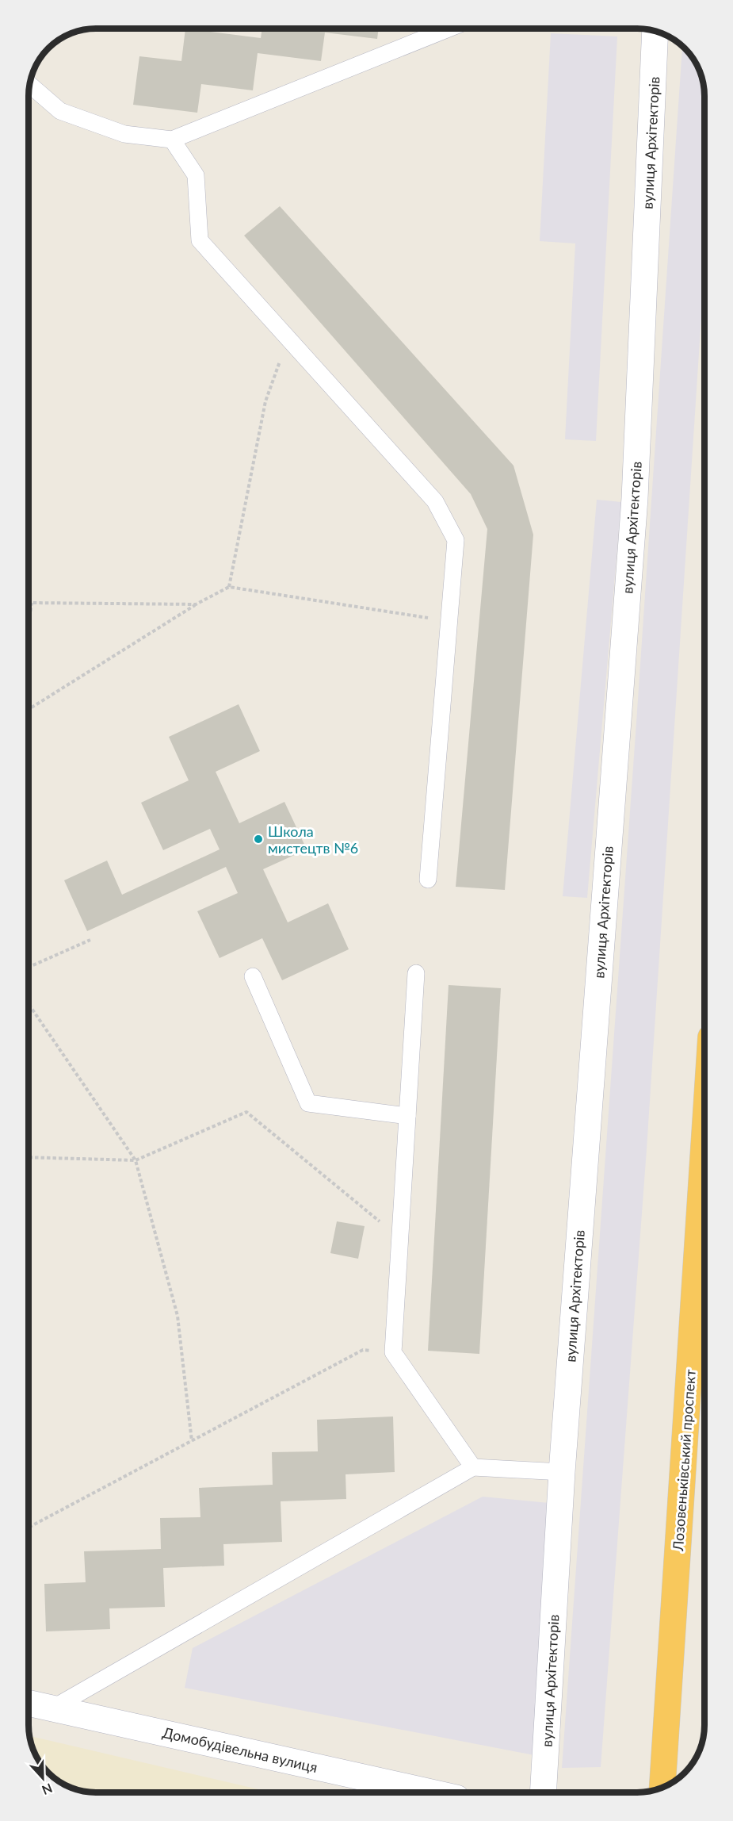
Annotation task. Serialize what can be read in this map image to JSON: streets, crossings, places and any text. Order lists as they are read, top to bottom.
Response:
{
  "streets": {
    "highway": ["Лозовеньківський проспект"],
    "street": ["вулиця Архітекторів", "Домобудівельна вулиця"]
  },
  "places": ["Школа мистецтв №6"],
  "north": "bottom"
}
